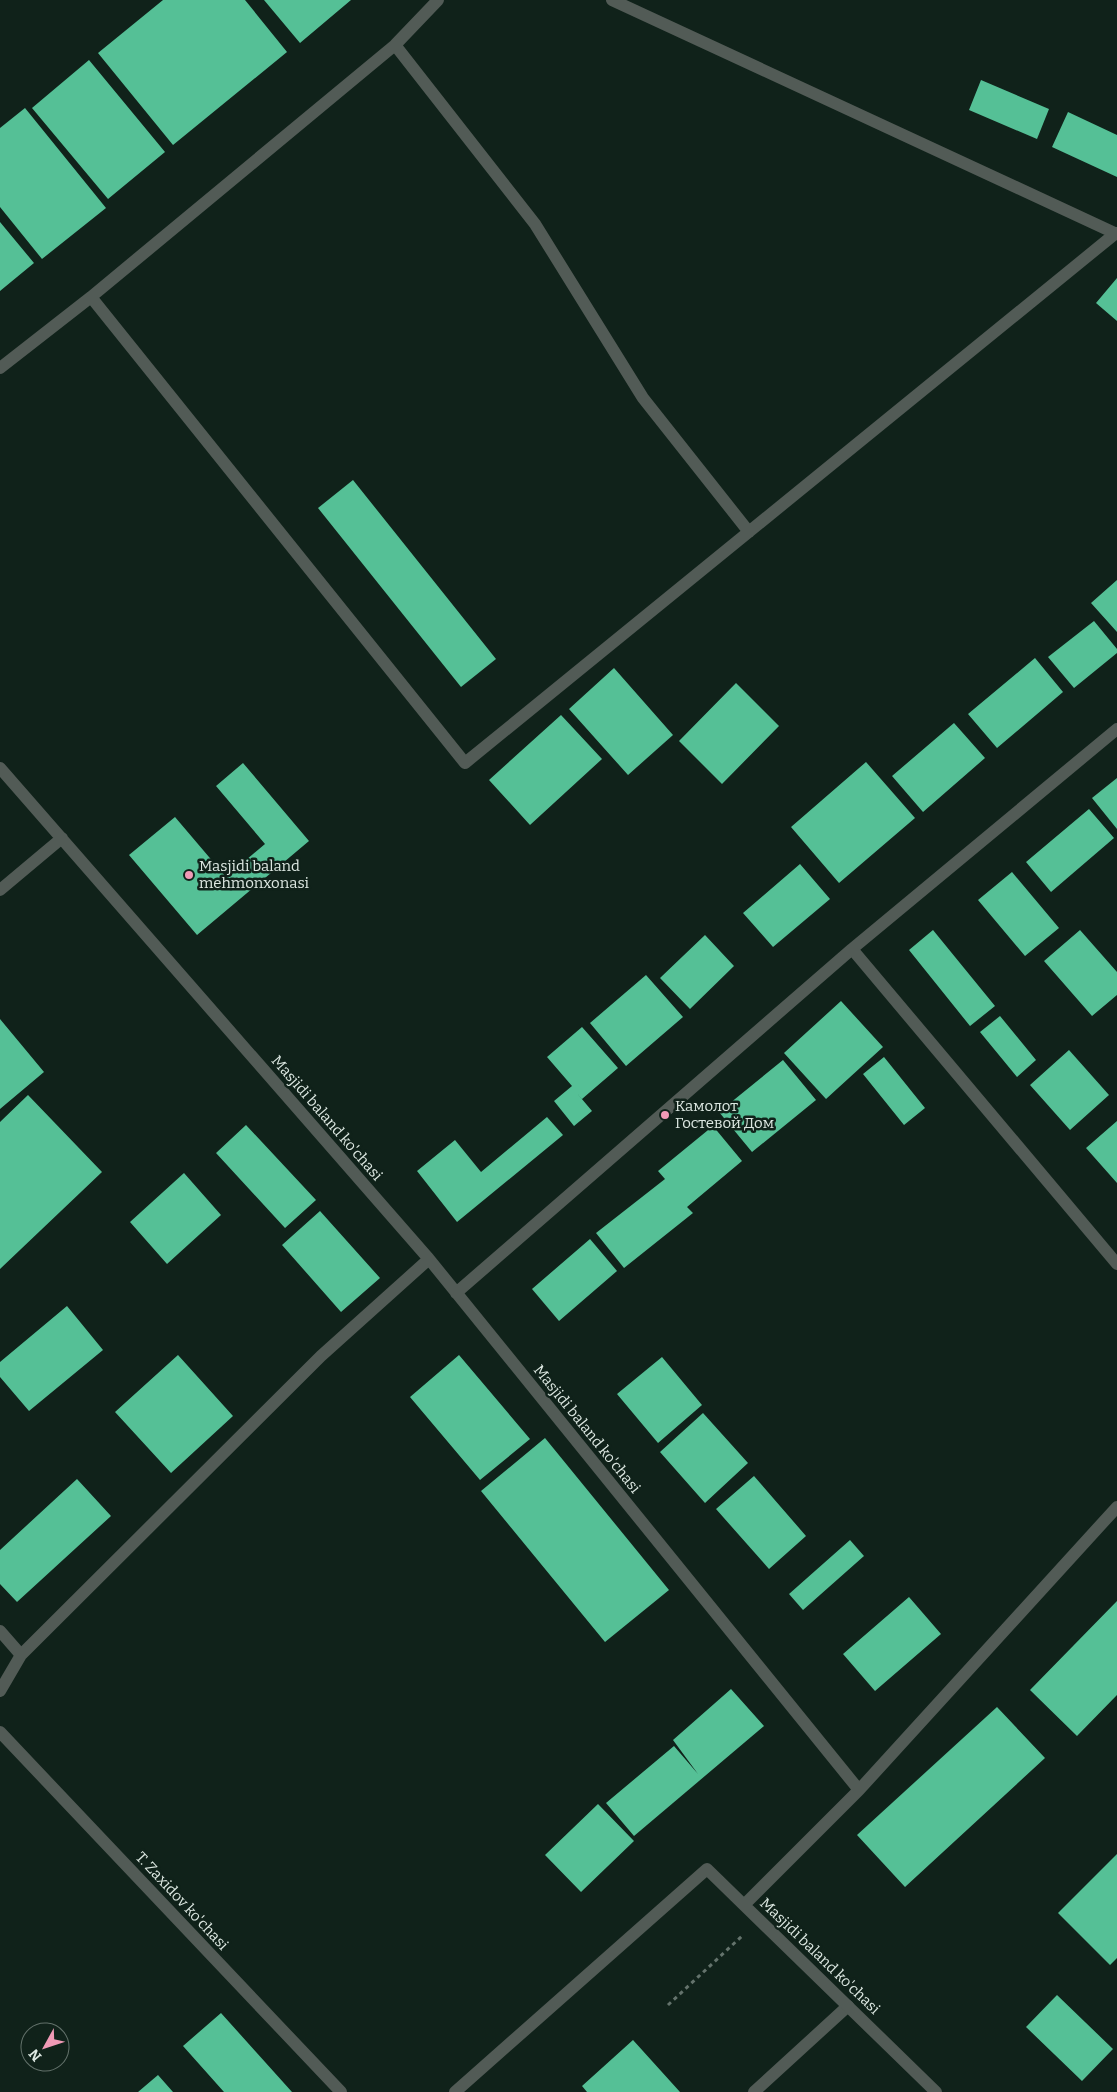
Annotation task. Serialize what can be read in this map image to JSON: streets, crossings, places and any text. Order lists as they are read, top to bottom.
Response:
{
  "streets": {
    "street": ["Masjidi baland ko'chasi", "T. Zaxidov ko'chasi"]
  },
  "places": ["Masjidi baland mehmonxonasi", "Камолот Гостевой Дом"],
  "north": "bottom left"
}
